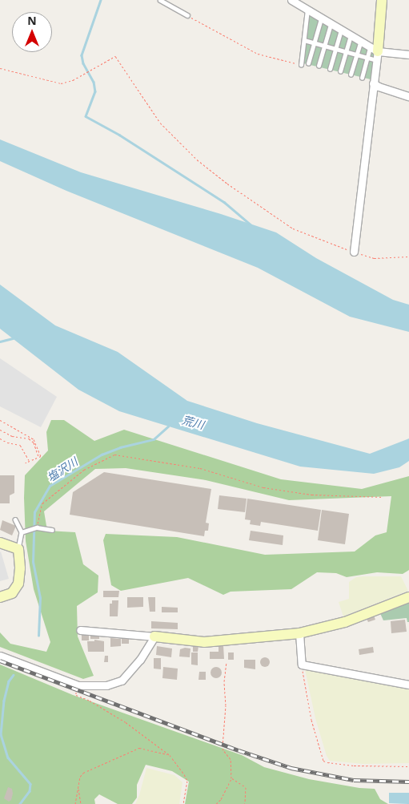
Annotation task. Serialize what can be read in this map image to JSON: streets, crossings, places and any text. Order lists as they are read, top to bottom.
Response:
{
  "water": ["荒川", "塩沢川"],
  "north": "top"
}
